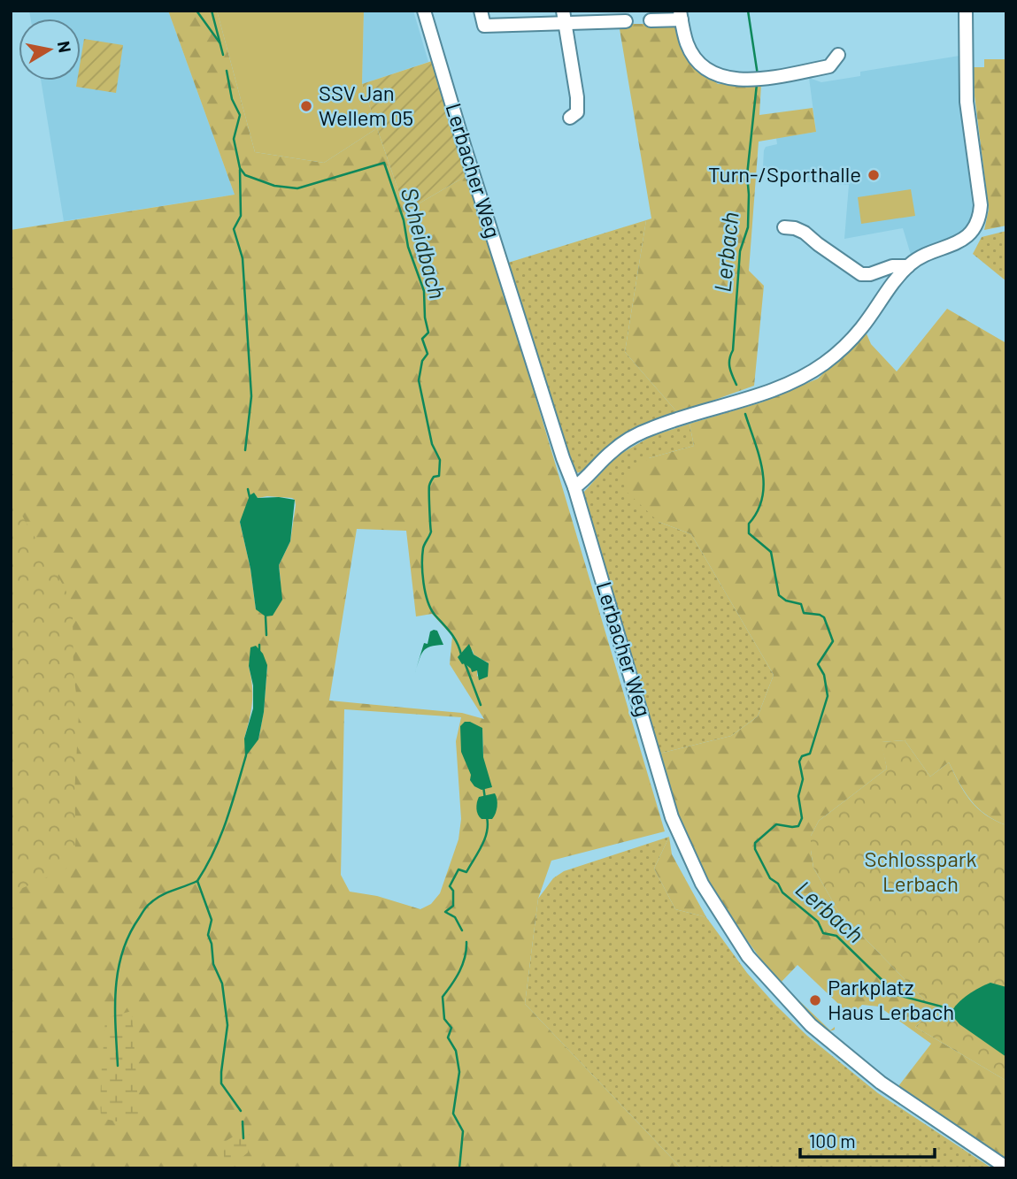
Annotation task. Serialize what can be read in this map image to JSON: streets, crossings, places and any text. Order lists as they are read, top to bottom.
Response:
{
  "streets": {
    "street": ["Lerbacher Weg"]
  },
  "water": ["Scheidbach", "Lerbach"],
  "parks": ["Schlosspark Lerbach"],
  "places": ["SSV Jan Wellem 05", "Turn-/Sporthalle", "Parkplatz Haus Lerbach"],
  "scale_bar": "100 m",
  "north": "right"
}
